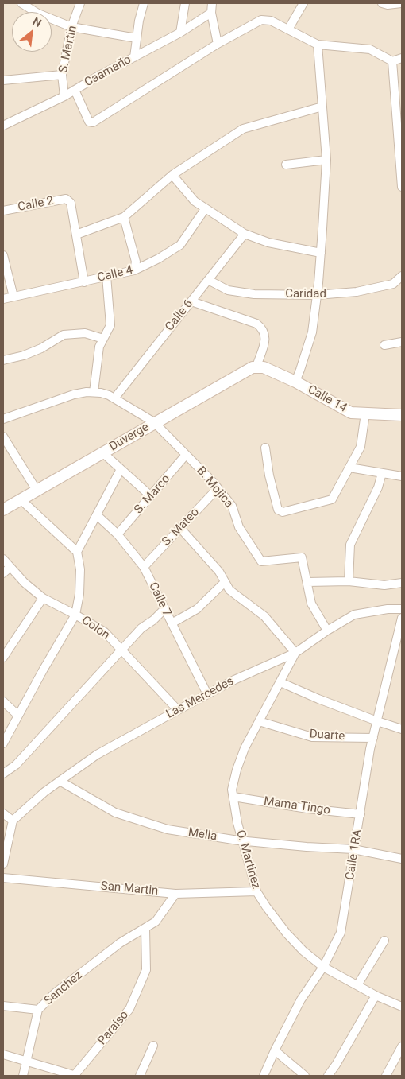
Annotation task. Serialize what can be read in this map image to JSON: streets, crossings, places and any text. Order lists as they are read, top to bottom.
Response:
{
  "streets": {
    "street": [
      "S. Martin",
      "Caamaño",
      "Calle 2",
      "Calle 4",
      "Caridad",
      "Calle 6",
      "Calle 14",
      "Duverge",
      "B. Mojica",
      "S. Marco",
      "S. Mateo",
      "Calle 7",
      "Colon",
      "Las Mercedes",
      "Duarte",
      "Mama Tingo",
      "Mella",
      "Calle 1RA",
      "O. Martinez",
      "San Martin",
      "Sanchez",
      "Paraiso"
    ]
  },
  "crossings": [
    ["S. Martin", "Caamaño"],
    ["Caridad", "Calle 6"],
    ["Calle 6", "B. Mojica"],
    ["Calle 14", "Duverge"],
    ["Duverge", "B. Mojica"],
    ["B. Mojica", "S. Marco"],
    ["B. Mojica", "S. Mateo"],
    ["S. Marco", "Calle 7"],
    ["S. Mateo", "Calle 7"],
    ["Calle 7", "Las Mercedes"],
    ["Colon", "Las Mercedes"],
    ["Las Mercedes", "Mella"],
    ["Las Mercedes", "O. Martinez"],
    ["Duarte", "Calle 1RA"],
    ["Duarte", "O. Martinez"],
    ["Mama Tingo", "Calle 1RA"],
    ["Mama Tingo", "O. Martinez"],
    ["Mella", "Calle 1RA"],
    ["Mella", "O. Martinez"],
    ["Calle 1RA", "O. Martinez"],
    ["O. Martinez", "San Martin"],
    ["Sanchez", "Paraiso"]
  ],
  "north": "top right"
}
